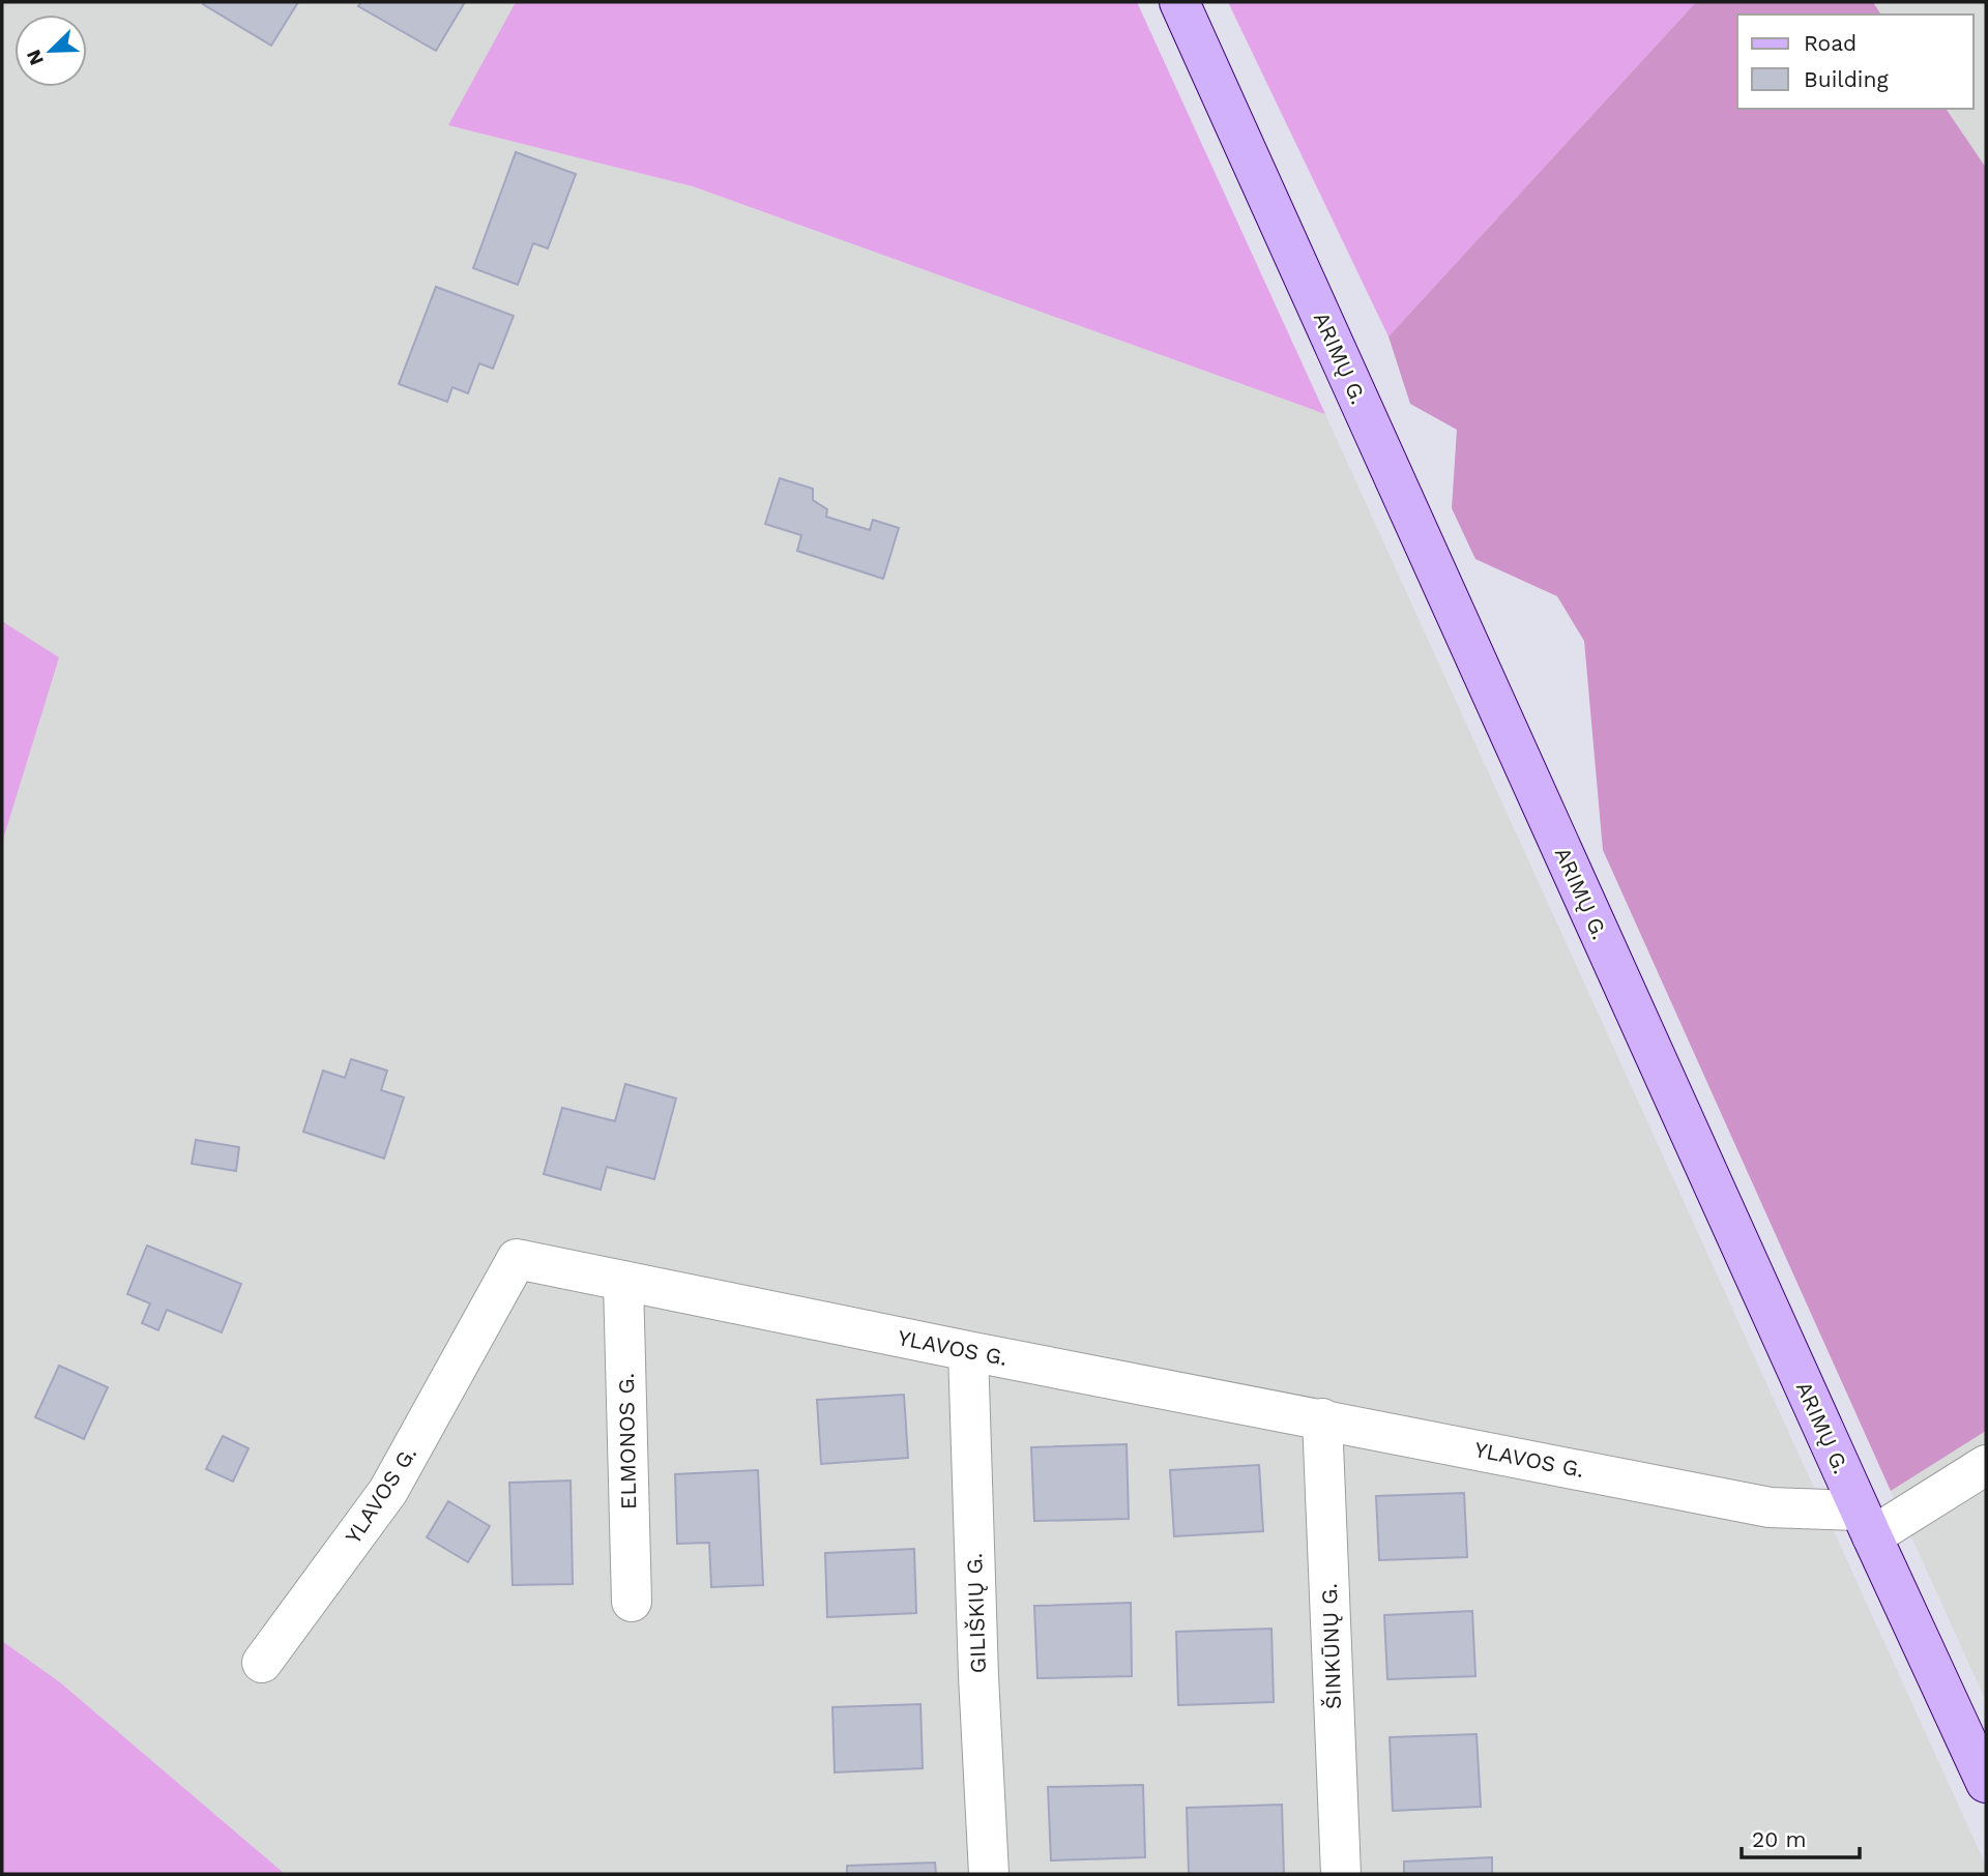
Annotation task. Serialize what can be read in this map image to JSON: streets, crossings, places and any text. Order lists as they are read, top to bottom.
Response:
{
  "streets": {
    "main road": ["ARIMŲ G."],
    "street": [
      "YLAVOS G.",
      "ELMONOS G.",
      "GILIŠKIŲ G.",
      "ŠINKŪNŲ G."
    ]
  },
  "crossings": [
    ["ARIMŲ G.", "YLAVOS G."],
    ["YLAVOS G.", "ELMONOS G."],
    ["YLAVOS G.", "GILIŠKIŲ G."],
    ["YLAVOS G.", "ŠINKŪNŲ G."]
  ],
  "legend": ["Road", "Building"],
  "scale_bar": "20 m",
  "north": "bottom left"
}
